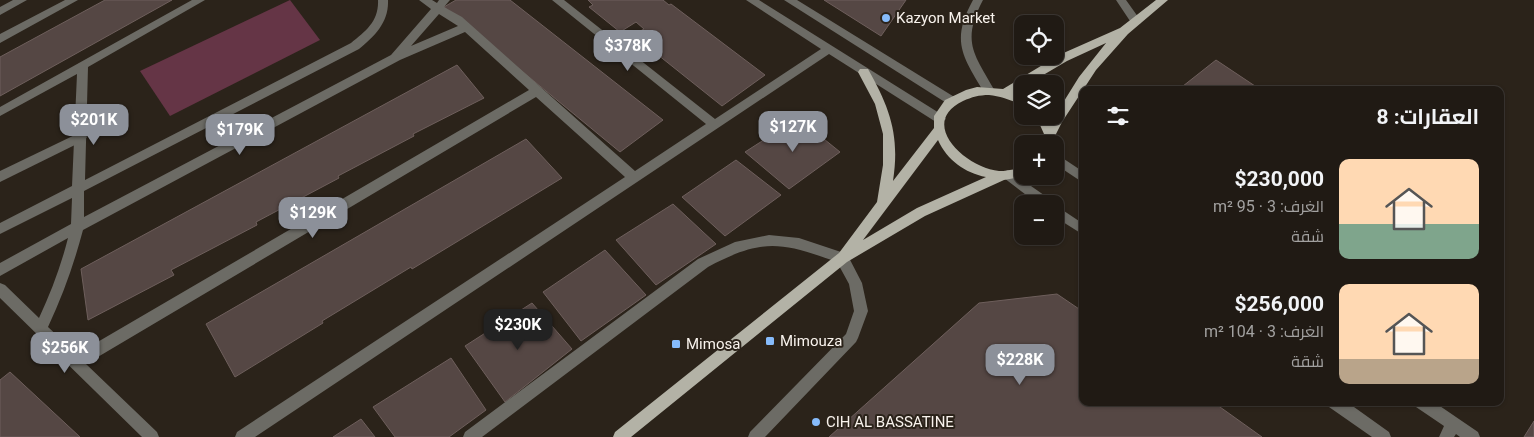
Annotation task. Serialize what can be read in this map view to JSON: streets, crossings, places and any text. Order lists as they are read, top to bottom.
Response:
{
  "places": {
    "other": ["Kazyon Market", "CIH AL BASSATINE"],
    "transit": ["Mimouza", "Mimosa"]
  },
  "page": {
    "map_buttons": ["+", "−"],
    "price": [
      "$378K",
      "$201K",
      "$127K",
      "$179K",
      "$129K",
      "$230K",
      "$256K",
      "$228K"
    ],
    "heading": "العقارات: 8",
    "list": [
      {
        "name": "$230,000",
        "note": "الغرف: 3 · 95 m² · شقة"
      },
      {
        "name": "$256,000",
        "note": "الغرف: 3 · 104 m² · شقة"
      }
    ]
  }
}
